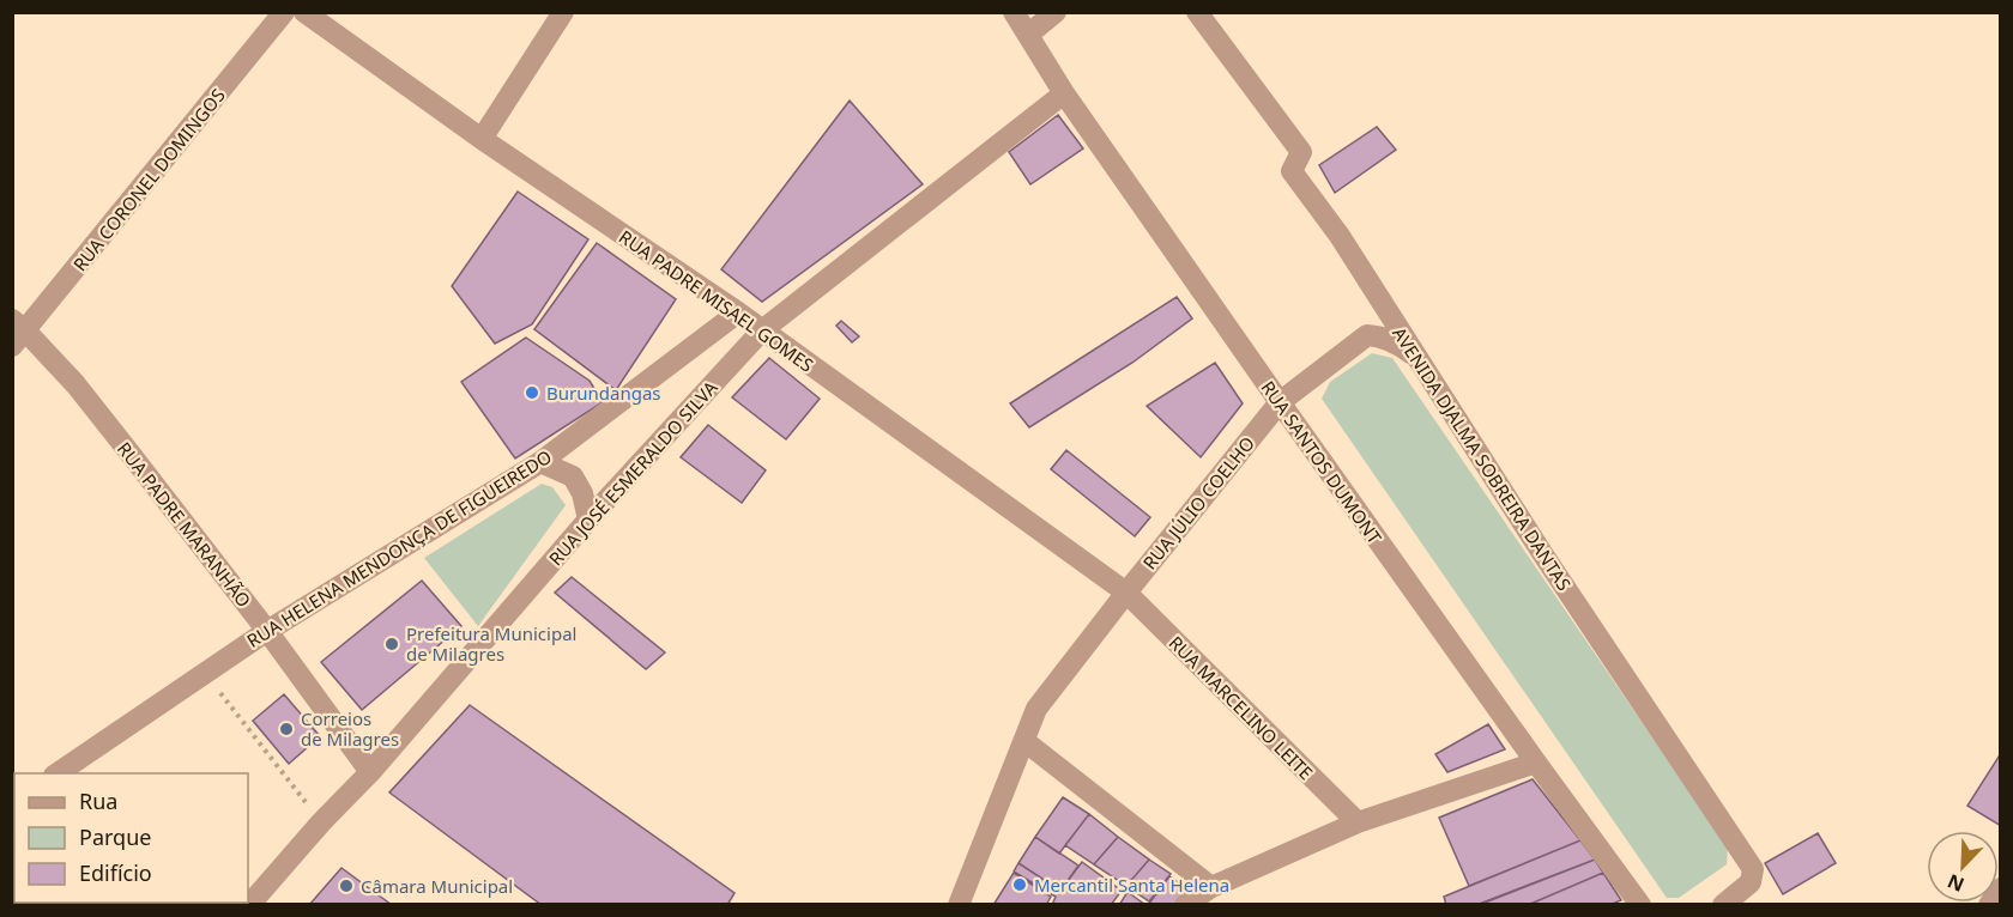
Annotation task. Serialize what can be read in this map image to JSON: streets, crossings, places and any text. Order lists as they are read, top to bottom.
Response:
{
  "streets": {
    "street": [
      "RUA CORONEL DOMINGOS",
      "RUA PADRE MISAEL GOMES",
      "AVENIDA DJALMA SOBREIRA DANTAS",
      "RUA SANTOS DUMONT",
      "RUA JOSÉ ESMERALDO SILVA",
      "RUA JÚLIO COELHO",
      "RUA PADRE MARANHÃO",
      "RUA HELENA MENDONÇA DE FIGUEIREDO",
      "RUA MARCELINO LEITE"
    ]
  },
  "crossings": [
    ["RUA CORONEL DOMINGOS", "RUA PADRE MARANHÃO"],
    ["RUA PADRE MISAEL GOMES", "RUA JOSÉ ESMERALDO SILVA"],
    ["RUA PADRE MISAEL GOMES", "RUA JÚLIO COELHO"],
    ["RUA PADRE MISAEL GOMES", "RUA HELENA MENDONÇA DE FIGUEIREDO"],
    ["RUA PADRE MISAEL GOMES", "RUA MARCELINO LEITE"],
    ["AVENIDA DJALMA SOBREIRA DANTAS", "RUA JÚLIO COELHO"],
    ["RUA SANTOS DUMONT", "RUA JOSÉ ESMERALDO SILVA"],
    ["RUA SANTOS DUMONT", "RUA JÚLIO COELHO"],
    ["RUA JOSÉ ESMERALDO SILVA", "RUA PADRE MARANHÃO"],
    ["RUA JÚLIO COELHO", "RUA MARCELINO LEITE"],
    ["RUA PADRE MARANHÃO", "RUA HELENA MENDONÇA DE FIGUEIREDO"]
  ],
  "places": [
    "Burundangas",
    "Prefeitura Municipal de Milagres",
    "Correios de Milagres",
    "Mercantil Santa Helena",
    "Câmara Municipal"
  ],
  "legend": ["Rua", "Parque", "Edifício"],
  "north": "bottom left"
}
